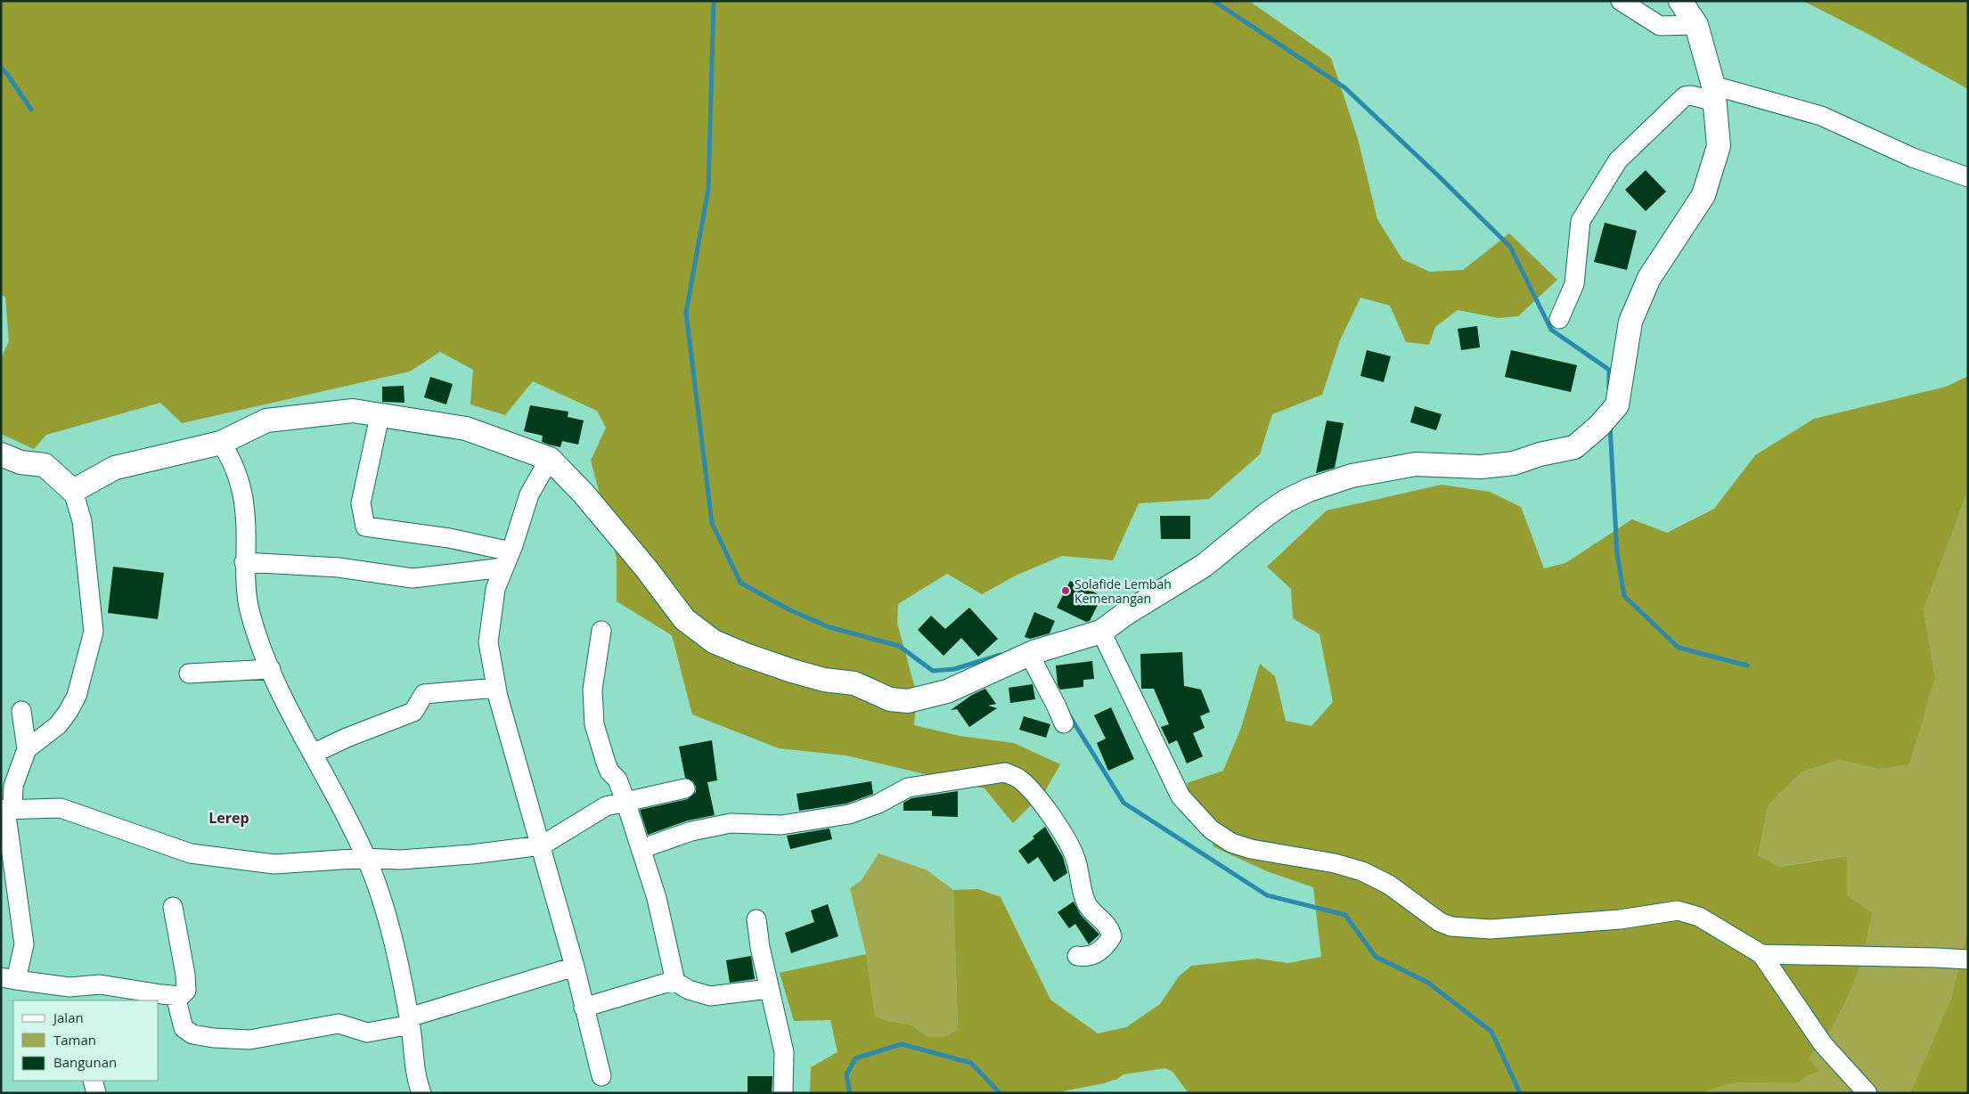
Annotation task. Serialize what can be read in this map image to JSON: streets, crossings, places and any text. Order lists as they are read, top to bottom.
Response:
{
  "districts": ["Lerep"],
  "places": ["Solafide Lembah Kemenangan"],
  "legend": ["Jalan", "Taman", "Bangunan"]
}
